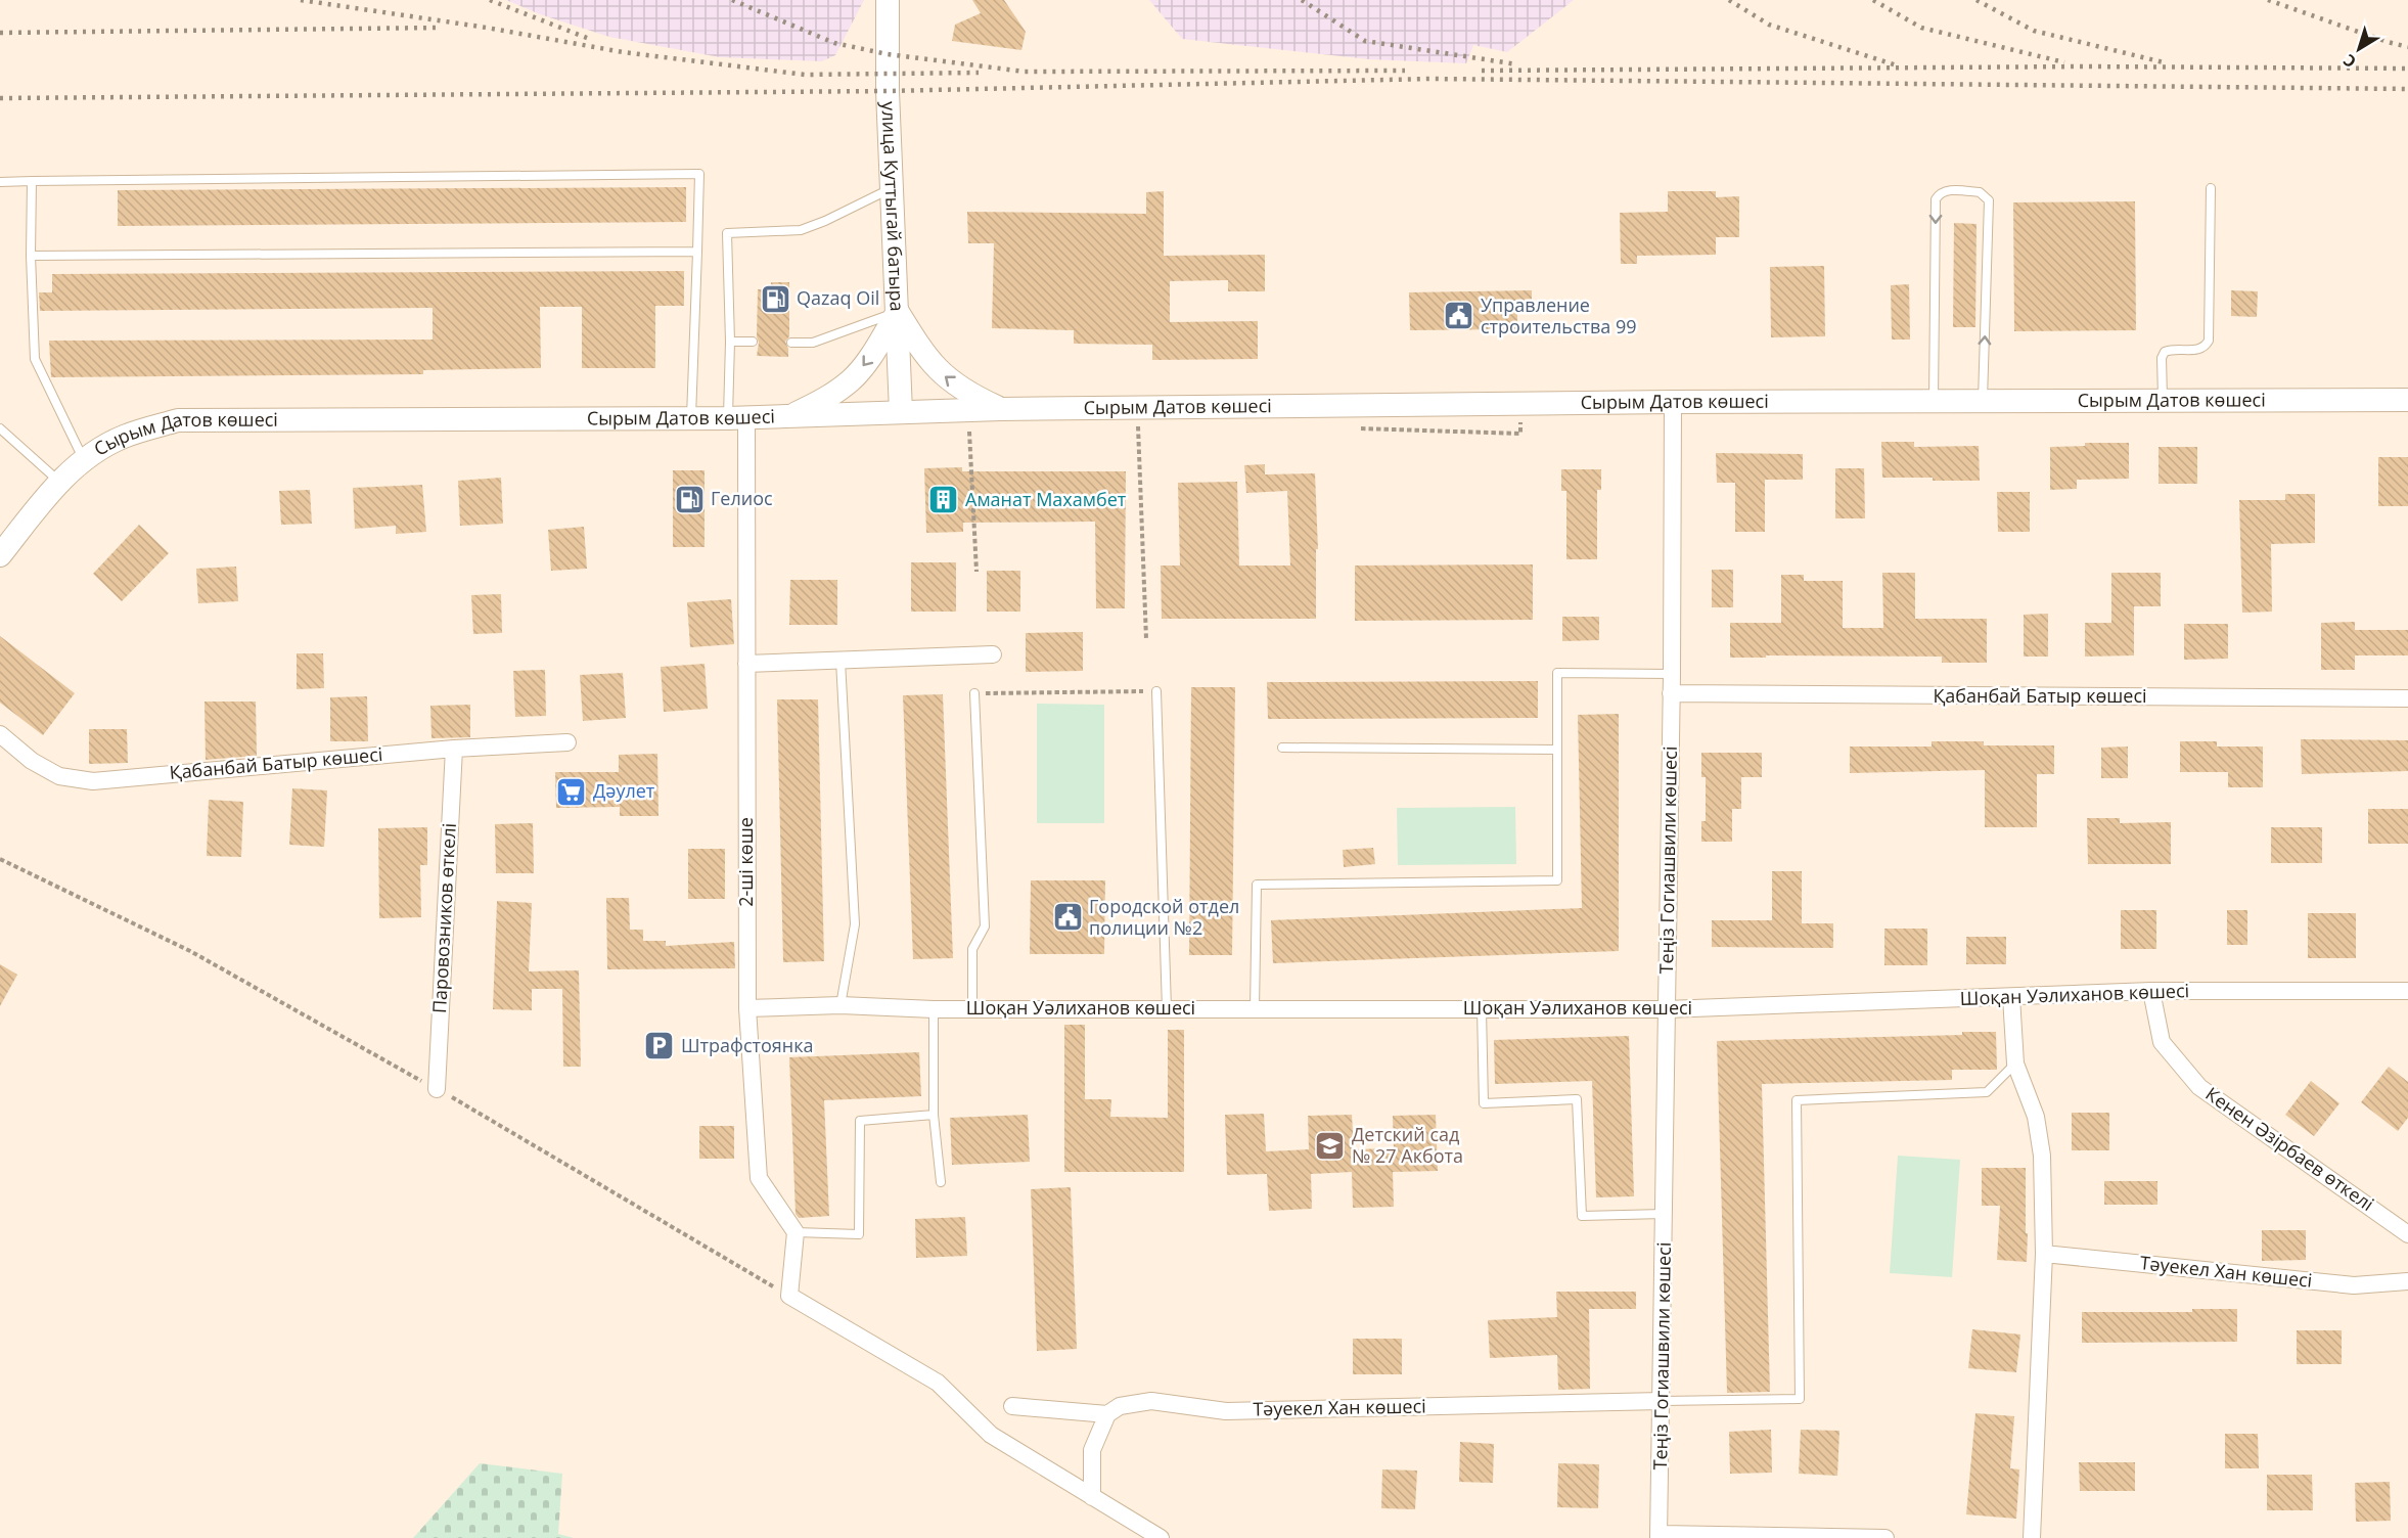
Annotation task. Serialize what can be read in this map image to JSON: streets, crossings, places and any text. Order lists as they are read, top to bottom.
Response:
{
  "streets": {
    "main road": ["улица Куттыгай батыра", "Сырым Датов көшесі"],
    "street": [
      "Қабанбай Батыр көшесі",
      "Теңіз Гогиашвили көшесі",
      "2-ші көше",
      "Паровозников өткелі",
      "Шоқан Уәлиханов көшесі",
      "Кенен Әзірбаев өткелі",
      "Тәуекел Хан көшесі"
    ]
  },
  "crossings": [
    ["улица Куттыгай батыра", "Сырым Датов көшесі"],
    ["Сырым Датов көшесі", "Теңіз Гогиашвили көшесі"],
    ["Сырым Датов көшесі", "2-ші көше"],
    ["Қабанбай Батыр көшесі", "Теңіз Гогиашвили көшесі"],
    ["Қабанбай Батыр көшесі", "Паровозников өткелі"],
    ["Теңіз Гогиашвили көшесі", "Шоқан Уәлиханов көшесі"],
    ["Теңіз Гогиашвили көшесі", "Тәуекел Хан көшесі"],
    ["2-ші көше", "Шоқан Уәлиханов көшесі"],
    ["Шоқан Уәлиханов көшесі", "Кенен Әзірбаев өткелі"]
  ],
  "places": {
    "fuel station": ["Qazaq Oil", "Гелиос"],
    "public building": ["Управление строительства 99", "Городской отдел полиции №2"],
    "building": ["Аманат Махамбет"],
    "supermarket": ["Дәулет"],
    "parking": ["Штрафстоянка"],
    "school or university": ["Детский сад № 27 Акбота"]
  },
  "north": "bottom left"
}
